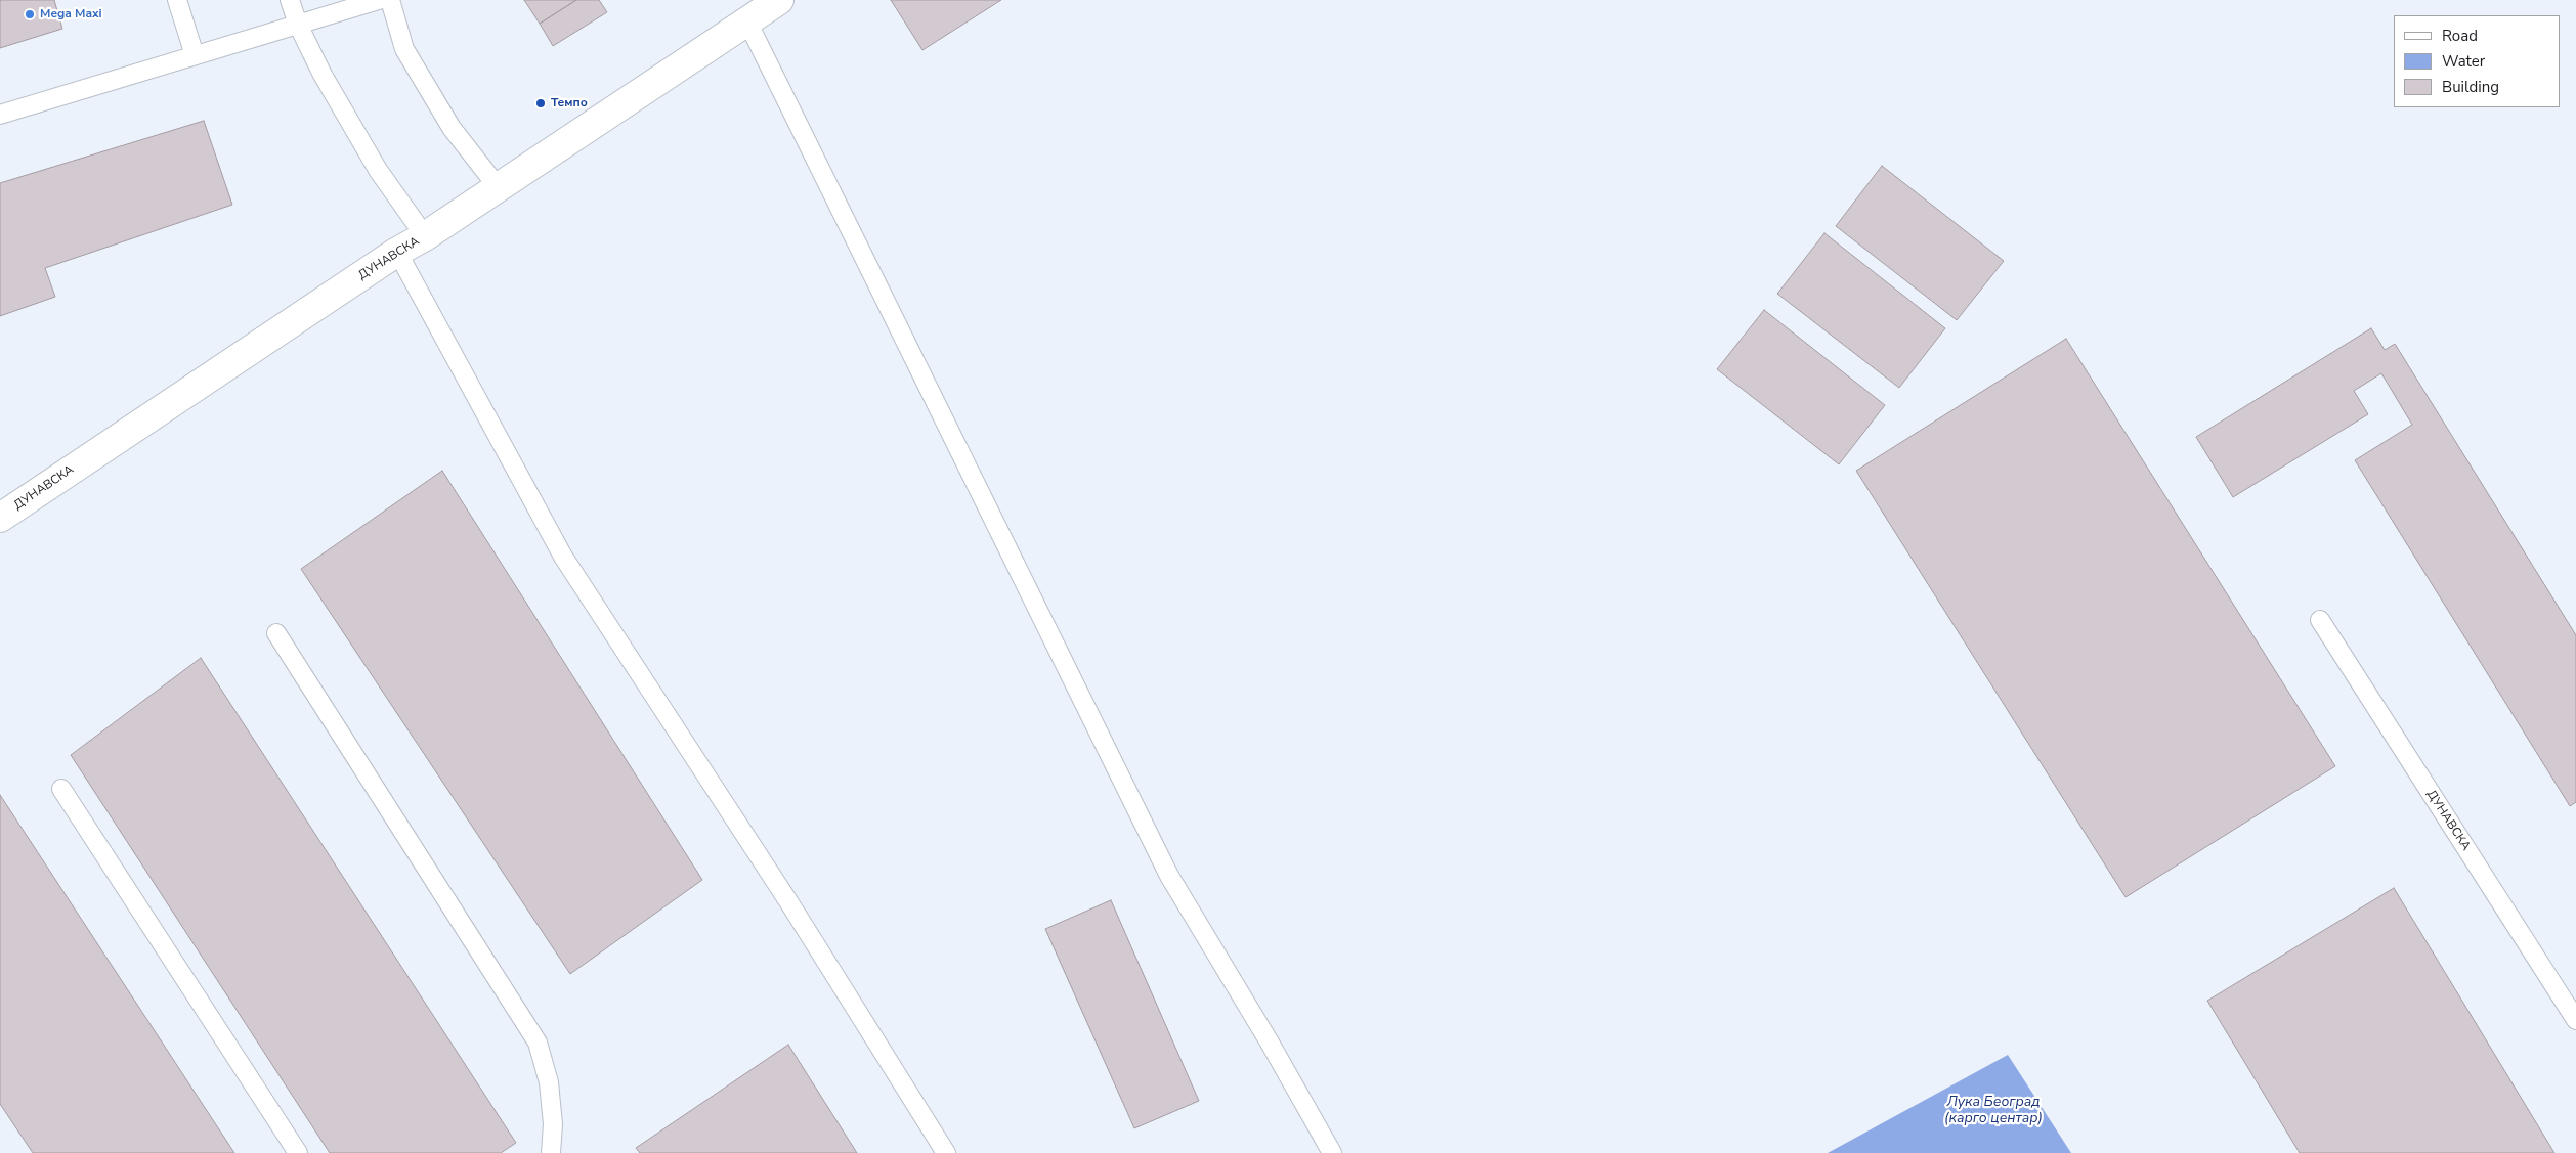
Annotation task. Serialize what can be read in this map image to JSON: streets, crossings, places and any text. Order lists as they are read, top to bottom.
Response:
{
  "streets": {
    "street": ["ДУНАВСКА"]
  },
  "water": ["Лука Београд (карго центар)"],
  "places": ["Mega Maxi", "Темпо"],
  "legend": ["Road", "Water", "Building"]
}
